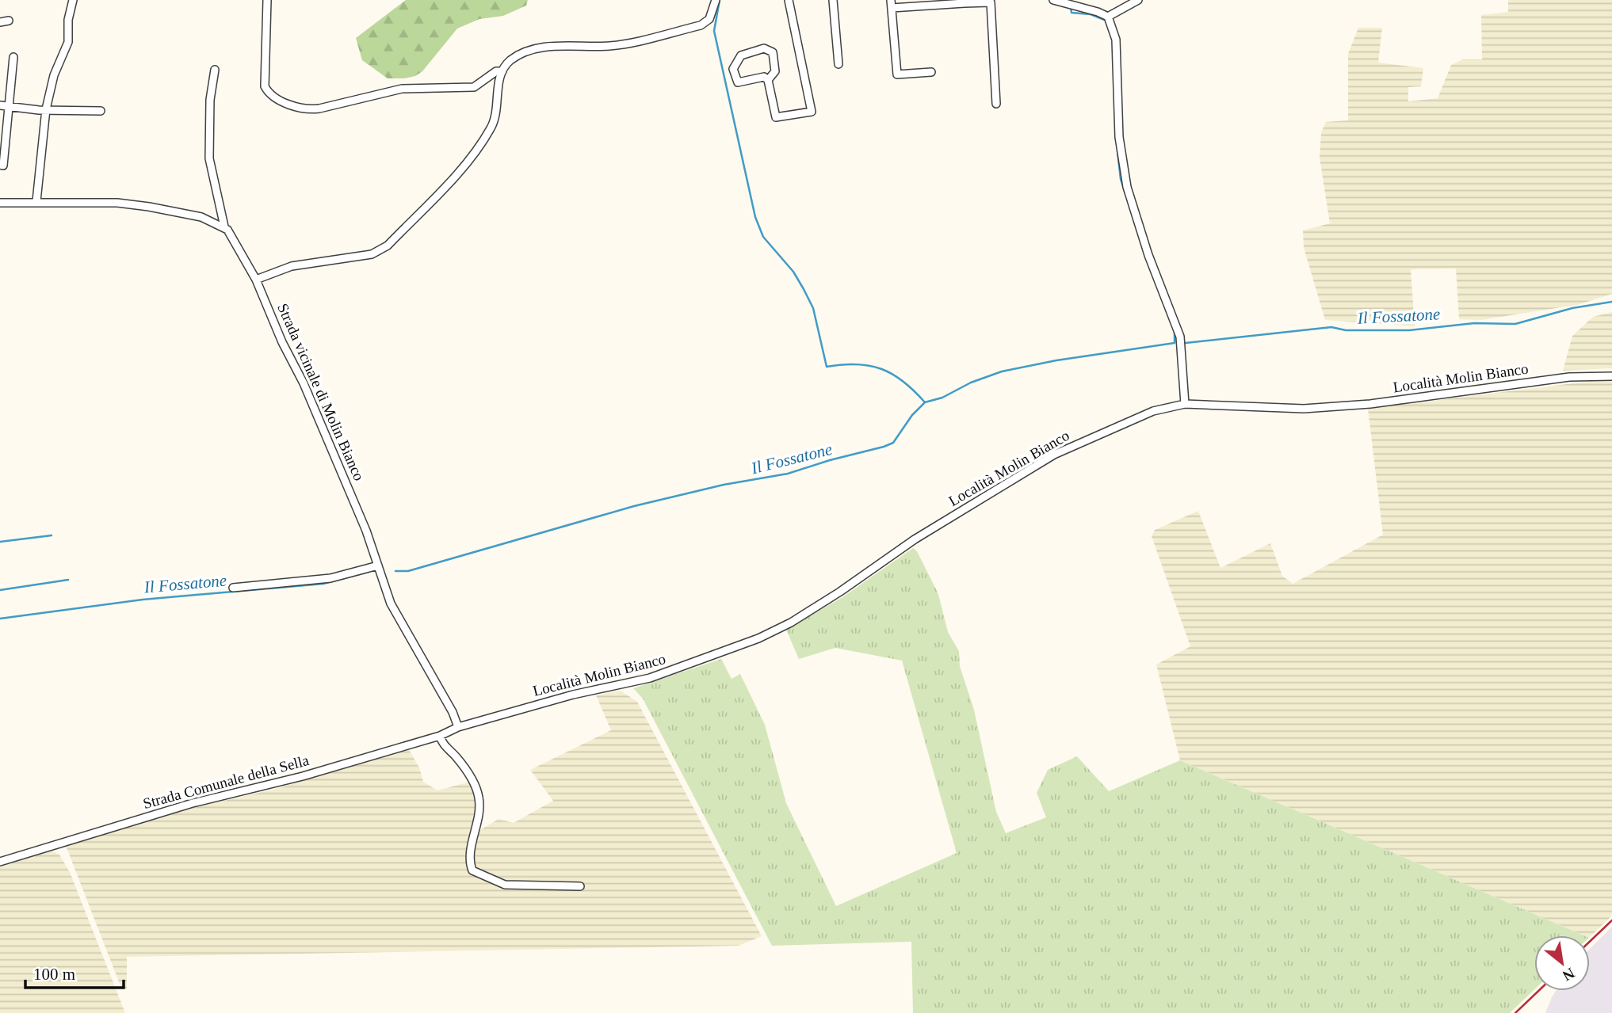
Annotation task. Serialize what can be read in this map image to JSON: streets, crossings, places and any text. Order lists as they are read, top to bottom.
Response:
{
  "streets": {
    "street": ["Località Molin Bianco", "Strada vicinale di Molin Bianco", "Strada Comunale della Sella"]
  },
  "crossings": [
    ["Località Molin Bianco", "Strada vicinale di Molin Bianco"],
    ["Località Molin Bianco", "Strada Comunale della Sella"],
    ["Strada vicinale di Molin Bianco", "Strada Comunale della Sella"]
  ],
  "water": ["Il Fossatone"],
  "scale_bar": "100 m",
  "north": "bottom right"
}
